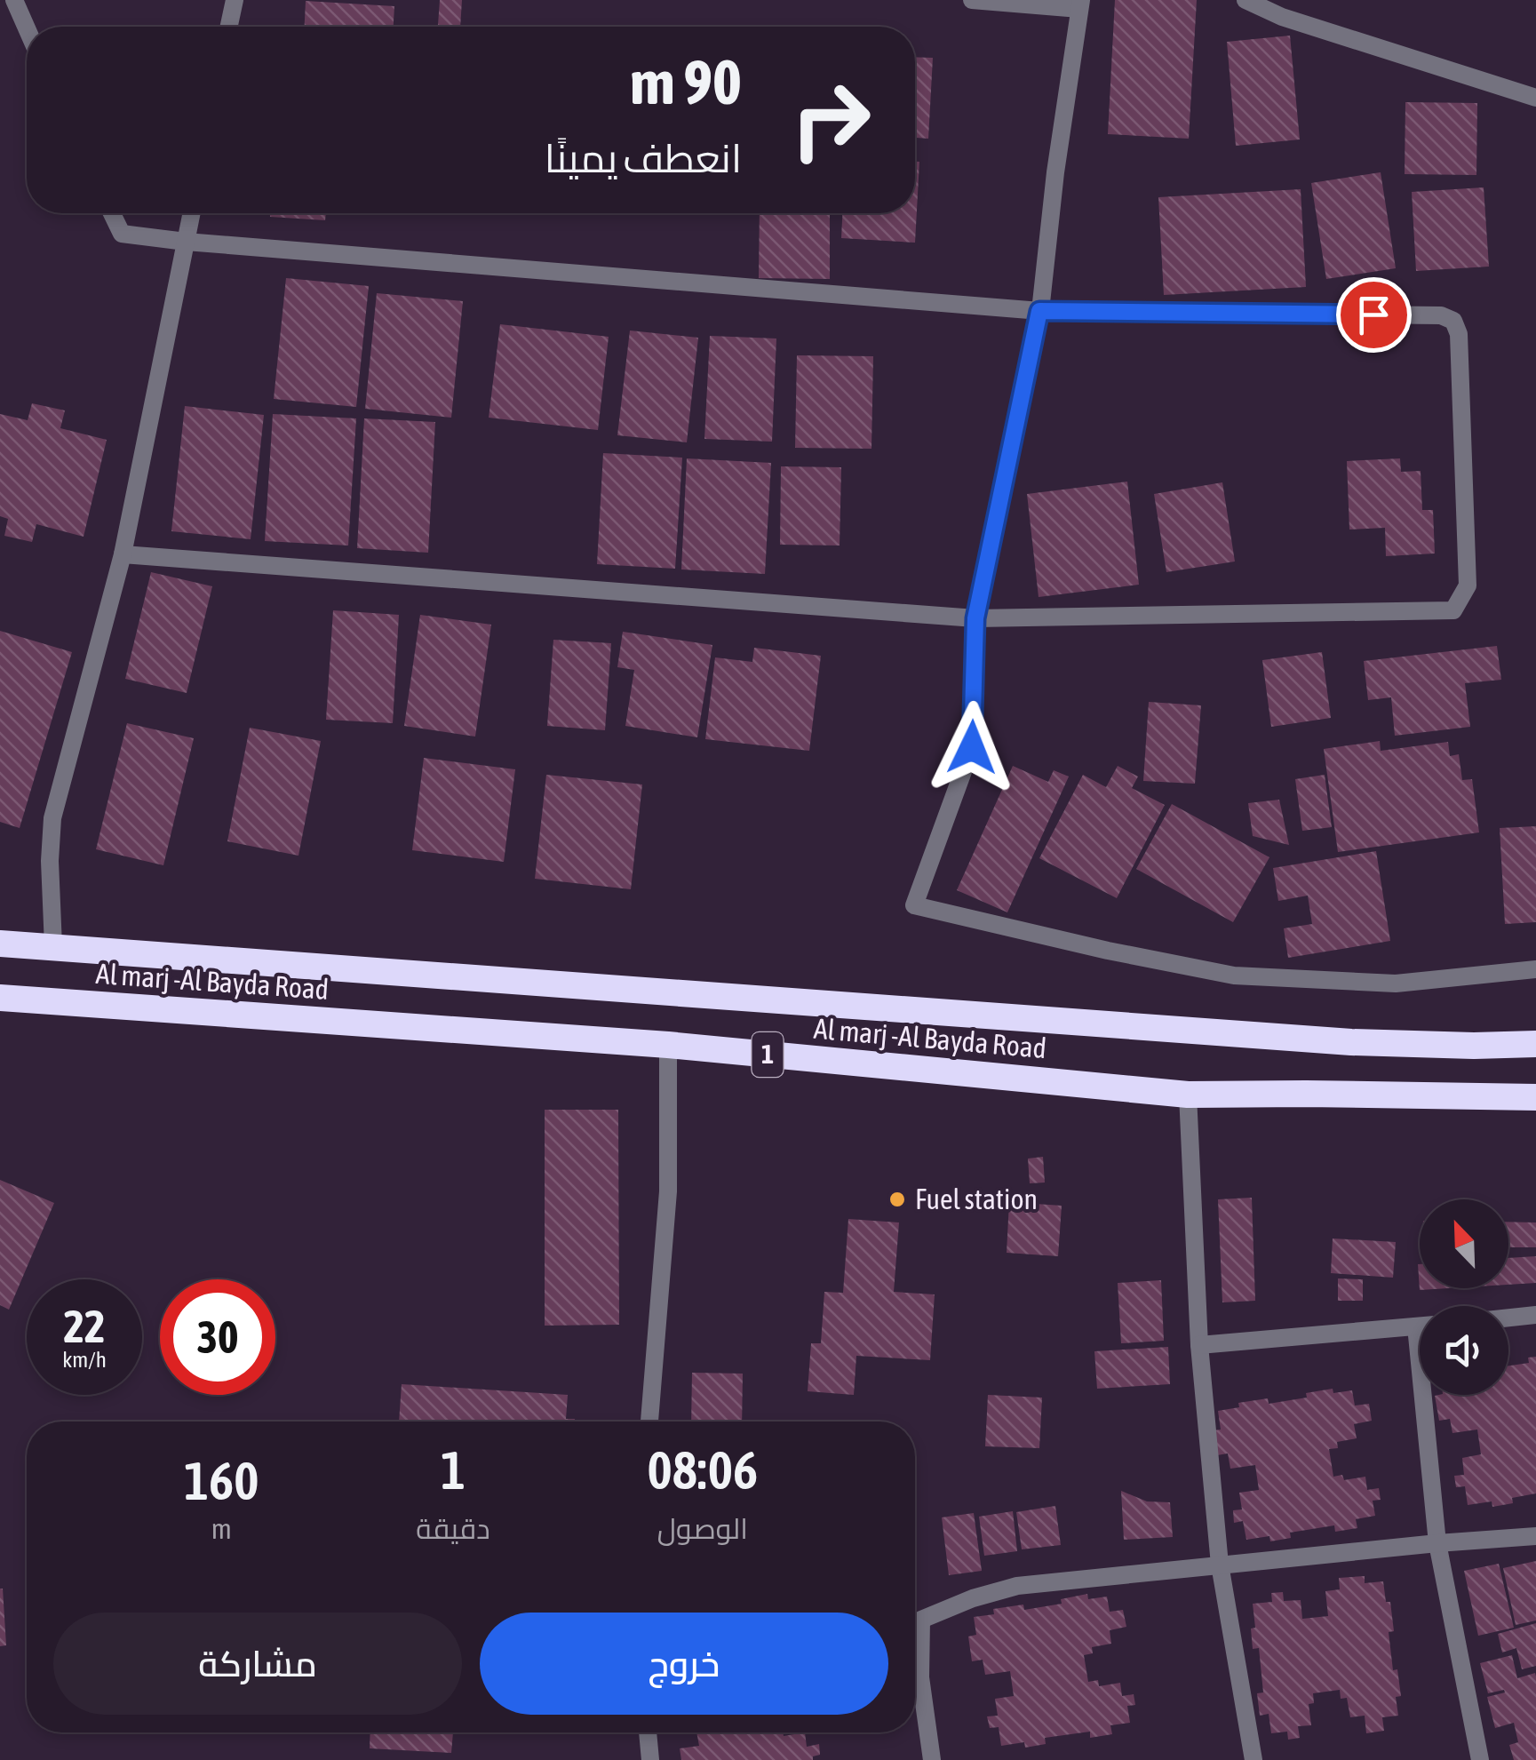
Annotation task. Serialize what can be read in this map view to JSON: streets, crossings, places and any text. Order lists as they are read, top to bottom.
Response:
{
  "streets": {
    "highway": ["Al marj -Al Bayda Road", "1"]
  },
  "places": ["Fuel station"],
  "north": "top left",
  "page": {
    "turn": ["90 m", "انعطف يمينًا"],
    "speed": "22 km/h",
    "limit": "30",
    "eta": [
      "08:06",
      "الوصول",
      "1",
      "دقيقة",
      "160",
      "m"
    ],
    "buttons": ["خروج", "مشاركة"]
  }
}
